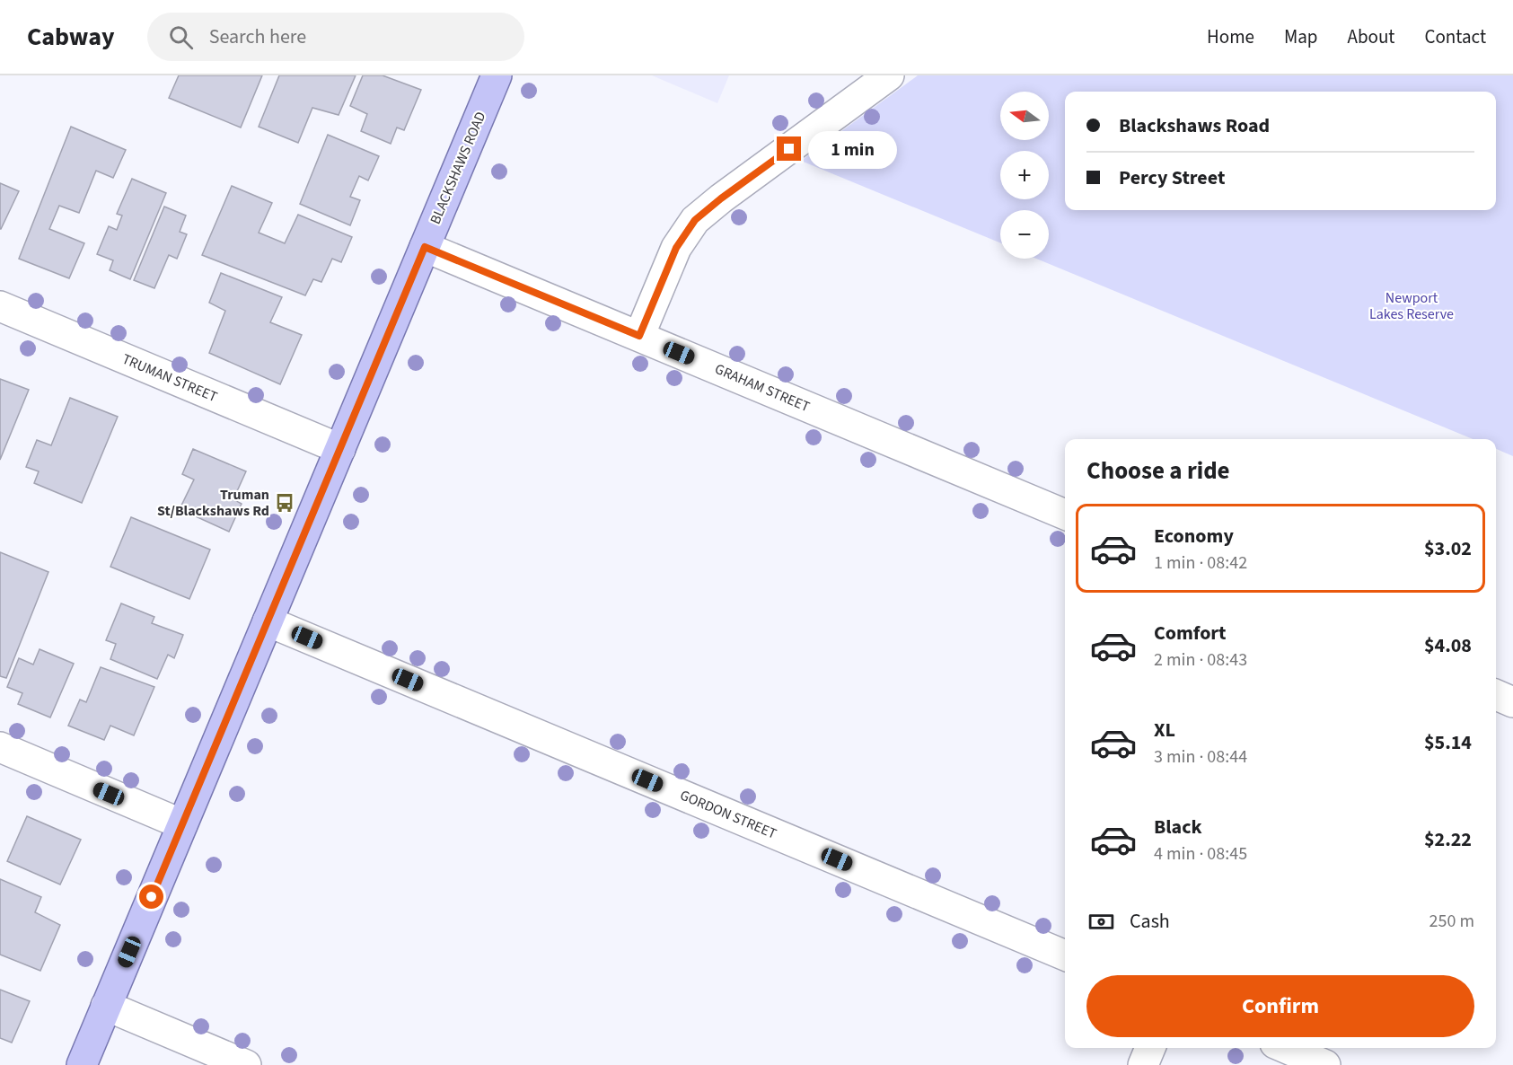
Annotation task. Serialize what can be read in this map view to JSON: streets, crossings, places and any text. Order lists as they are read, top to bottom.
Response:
{
  "streets": {
    "main road": ["BLACKSHAWS ROAD"],
    "street": ["TRUMAN STREET", "GRAHAM STREET", "GORDON STREET"]
  },
  "crossings": [
    ["BLACKSHAWS ROAD", "TRUMAN STREET"],
    ["BLACKSHAWS ROAD", "GRAHAM STREET"],
    ["BLACKSHAWS ROAD", "GORDON STREET"]
  ],
  "parks": ["Newport Lakes Reserve"],
  "places": {
    "bus stop": ["Truman St/Blackshaws Rd"]
  },
  "north": "left",
  "page": {
    "header": "Cabway",
    "search": "Search here",
    "nav": [
      "Home",
      "Map",
      "About",
      "Contact"
    ],
    "map_buttons": ["+", "−"],
    "banner": ["Blackshaws Road", "Percy Street"],
    "bubble": "1 min",
    "heading": "Choose a ride",
    "list": [
      {
        "name": "Economy",
        "note": "1 min · 08:42",
        "value": "$3.02"
      },
      {
        "name": "Comfort",
        "note": "2 min · 08:43",
        "value": "$4.08"
      },
      {
        "name": "XL",
        "note": "3 min · 08:44",
        "value": "$5.14"
      },
      {
        "name": "Black",
        "note": "4 min · 08:45",
        "value": "$2.22"
      }
    ],
    "pay": ["Cash", "250 m"],
    "buttons": "Confirm"
  }
}
